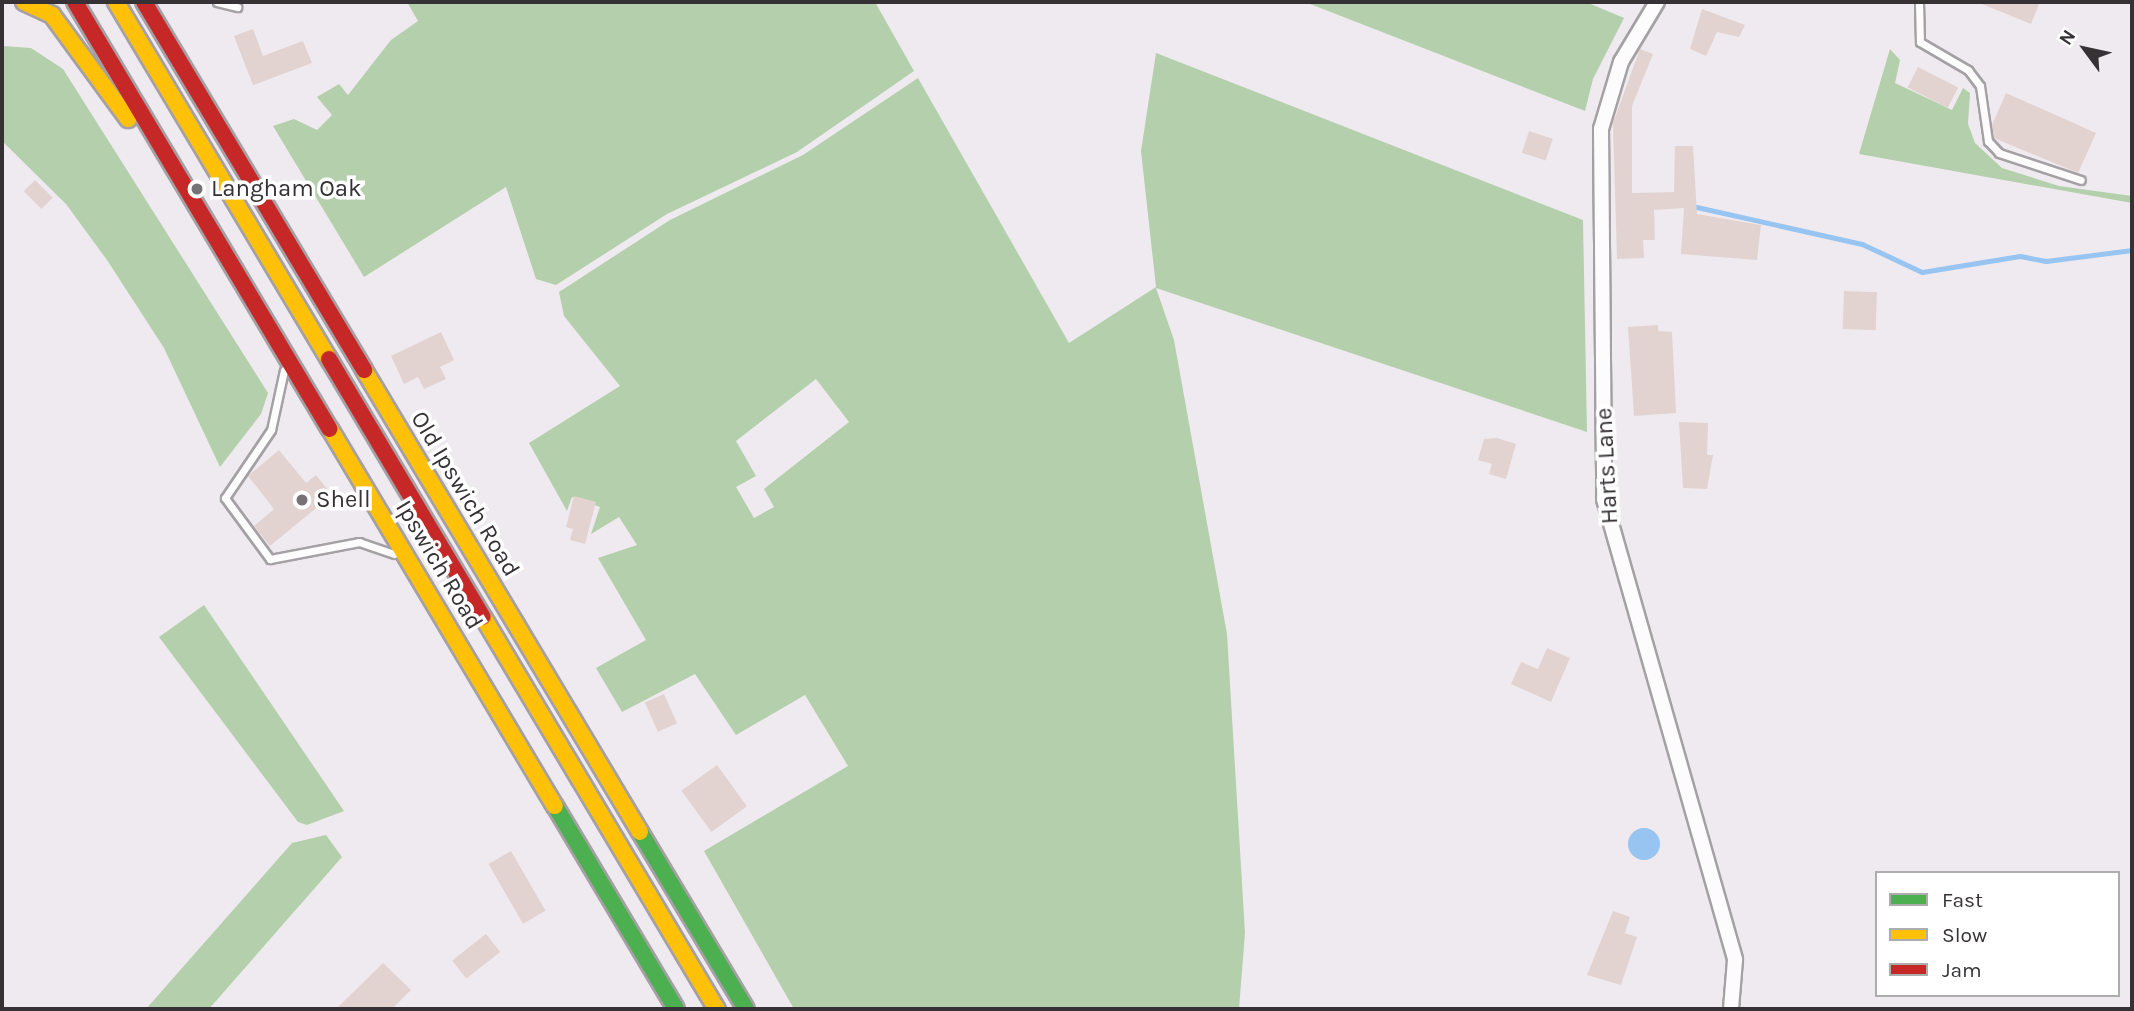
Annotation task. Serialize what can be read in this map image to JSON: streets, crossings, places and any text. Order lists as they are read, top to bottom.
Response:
{
  "streets": {
    "main road": ["Old Ipswich Road", "Ipswich Road"],
    "street": ["Harts Lane"]
  },
  "places": ["Langham Oak", "Shell"],
  "legend": ["Fast", "Slow", "Jam"],
  "north": "top left"
}
